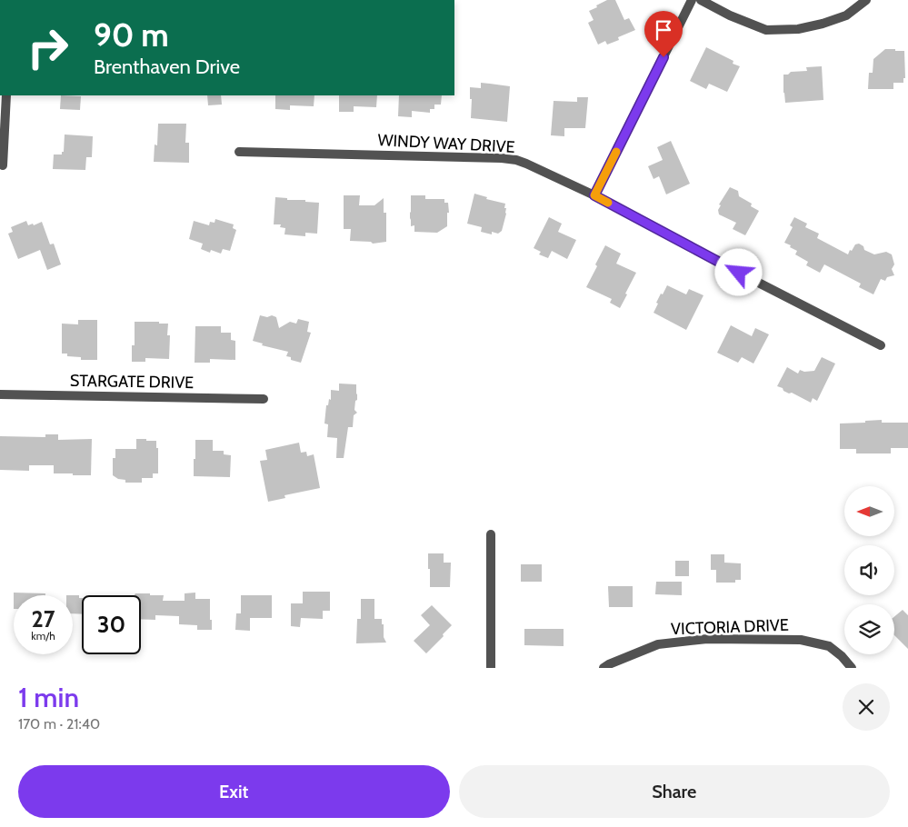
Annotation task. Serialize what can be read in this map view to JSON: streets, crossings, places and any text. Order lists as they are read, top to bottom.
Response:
{
  "streets": {
    "street": ["WINDY WAY DRIVE", "STARGATE DRIVE", "VICTORIA DRIVE"]
  },
  "north": "left",
  "page": {
    "turn": ["90 m", "Brenthaven Drive"],
    "speed": "27 km/h",
    "limit": "30",
    "heading": ["1 min", "170 m · 21:40"],
    "buttons": ["Exit", "Share"]
  }
}
